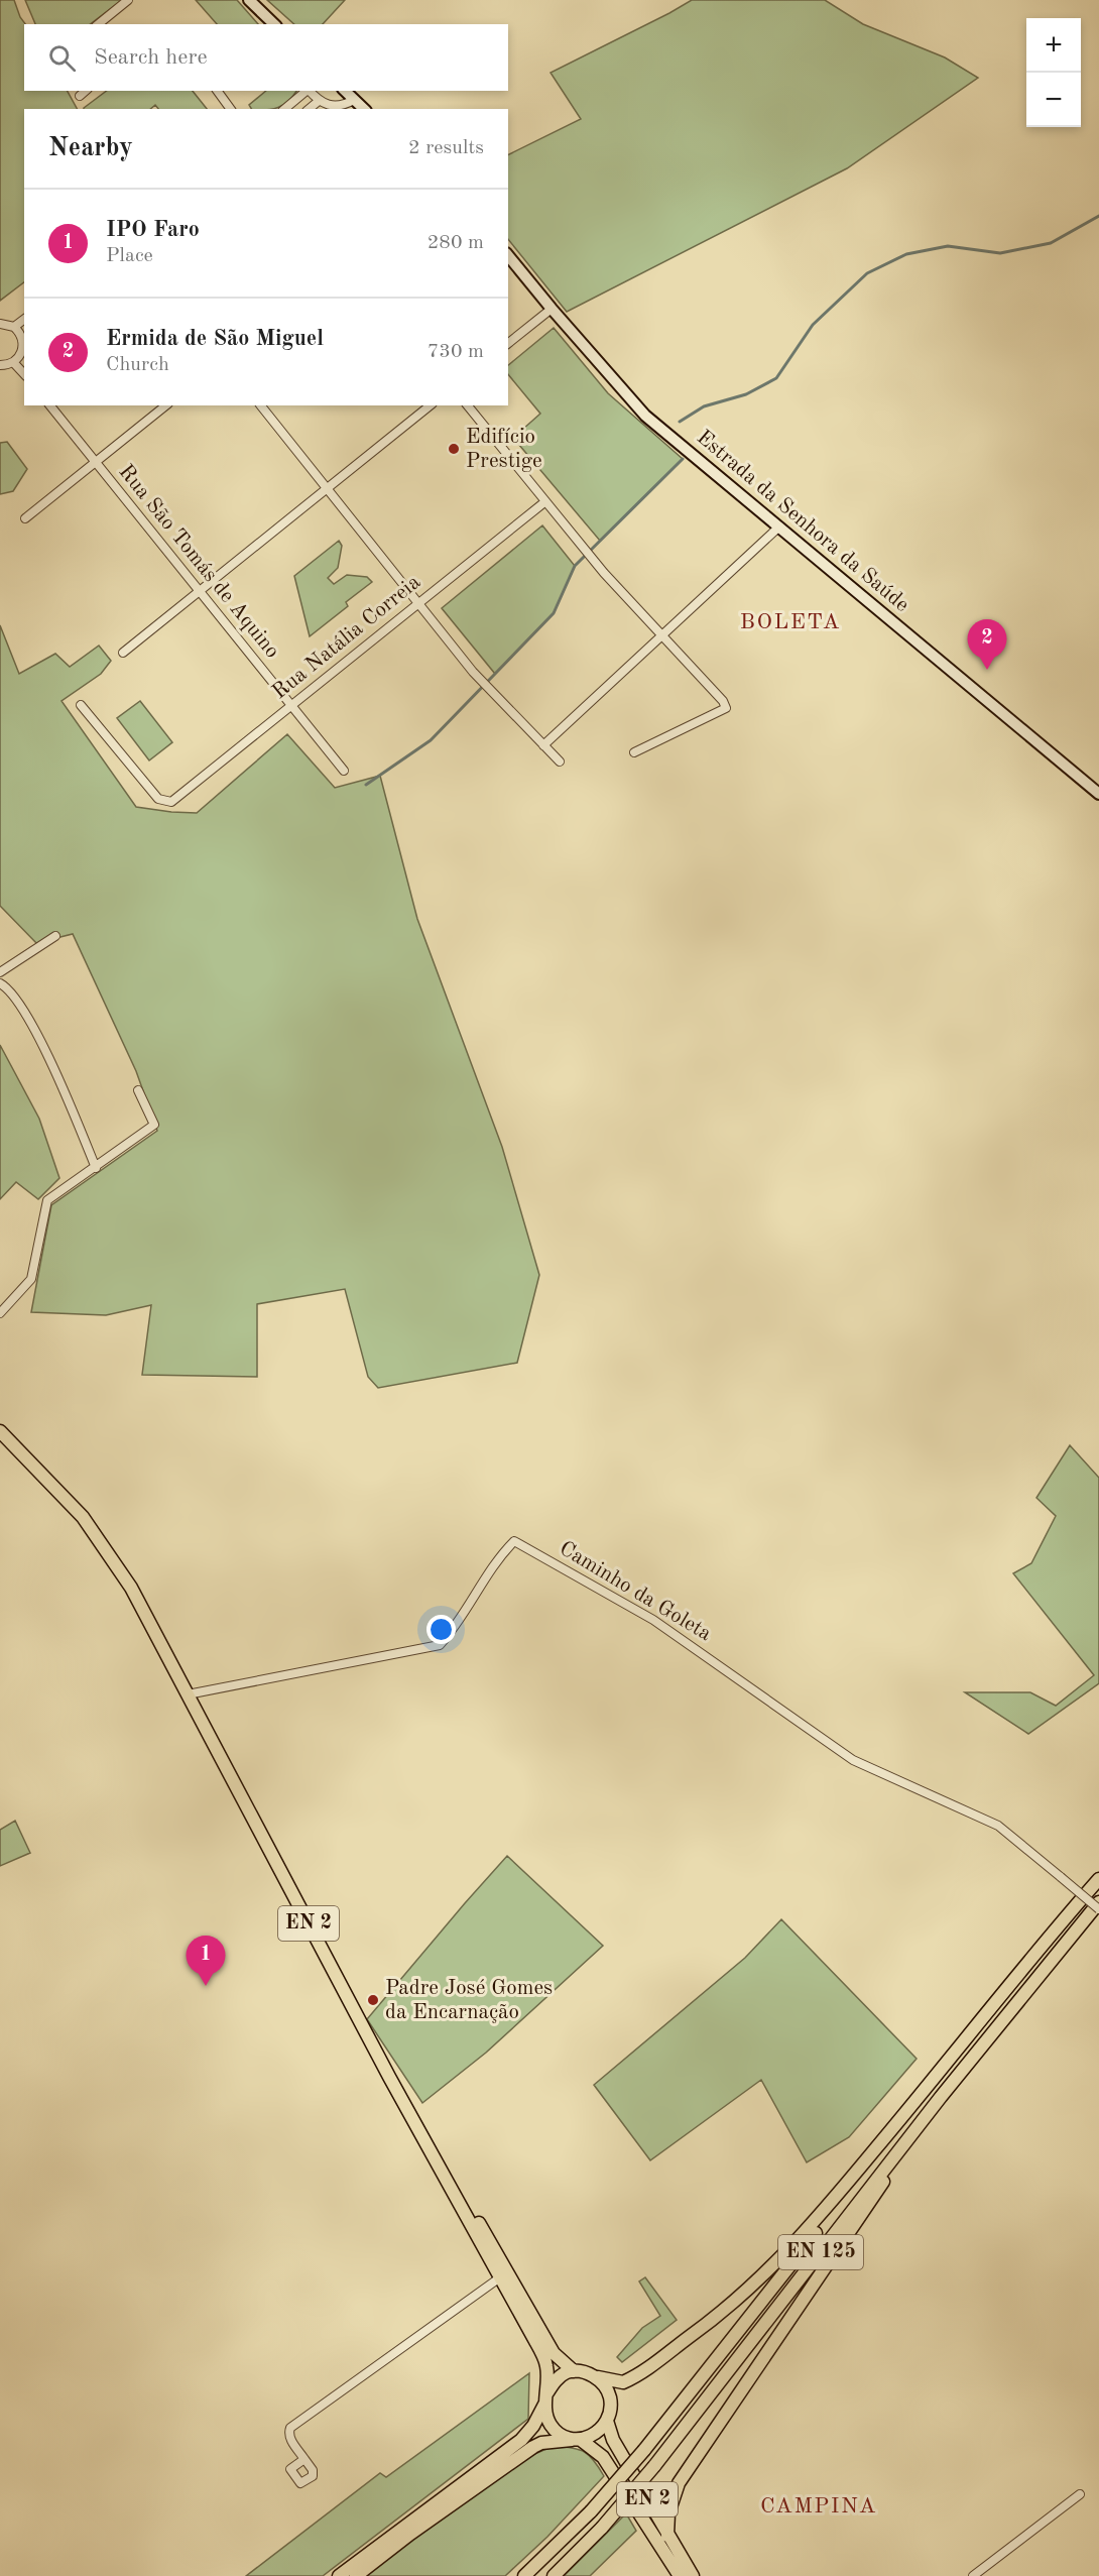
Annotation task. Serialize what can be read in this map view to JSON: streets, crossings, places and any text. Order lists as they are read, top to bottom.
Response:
{
  "streets": {
    "main road": ["EN 2", "EN 125"],
    "street": [
      "Estrada da Senhora da Saúde",
      "Rua São Tomás de Aquino",
      "Rua Natália Correia",
      "Caminho da Goleta"
    ]
  },
  "crossings": [
    ["Rua São Tomás de Aquino", "Rua Natália Correia"],
    ["Caminho da Goleta", "EN 2"]
  ],
  "districts": ["BOLETA", "CAMPINA"],
  "places": ["Edifício Prestige", "Padre José Gomes da Encarnação"],
  "page": {
    "map_buttons": ["+", "−"],
    "search": "Search here",
    "heading": ["Nearby", "2 results"],
    "list": [
      {
        "mark": "1",
        "name": "IPO Faro",
        "note": "Place",
        "value": "280 m"
      },
      {
        "mark": "2",
        "name": "Ermida de São Miguel",
        "note": "Church",
        "value": "730 m"
      }
    ],
    "pins": ["2", "1"]
  }
}
